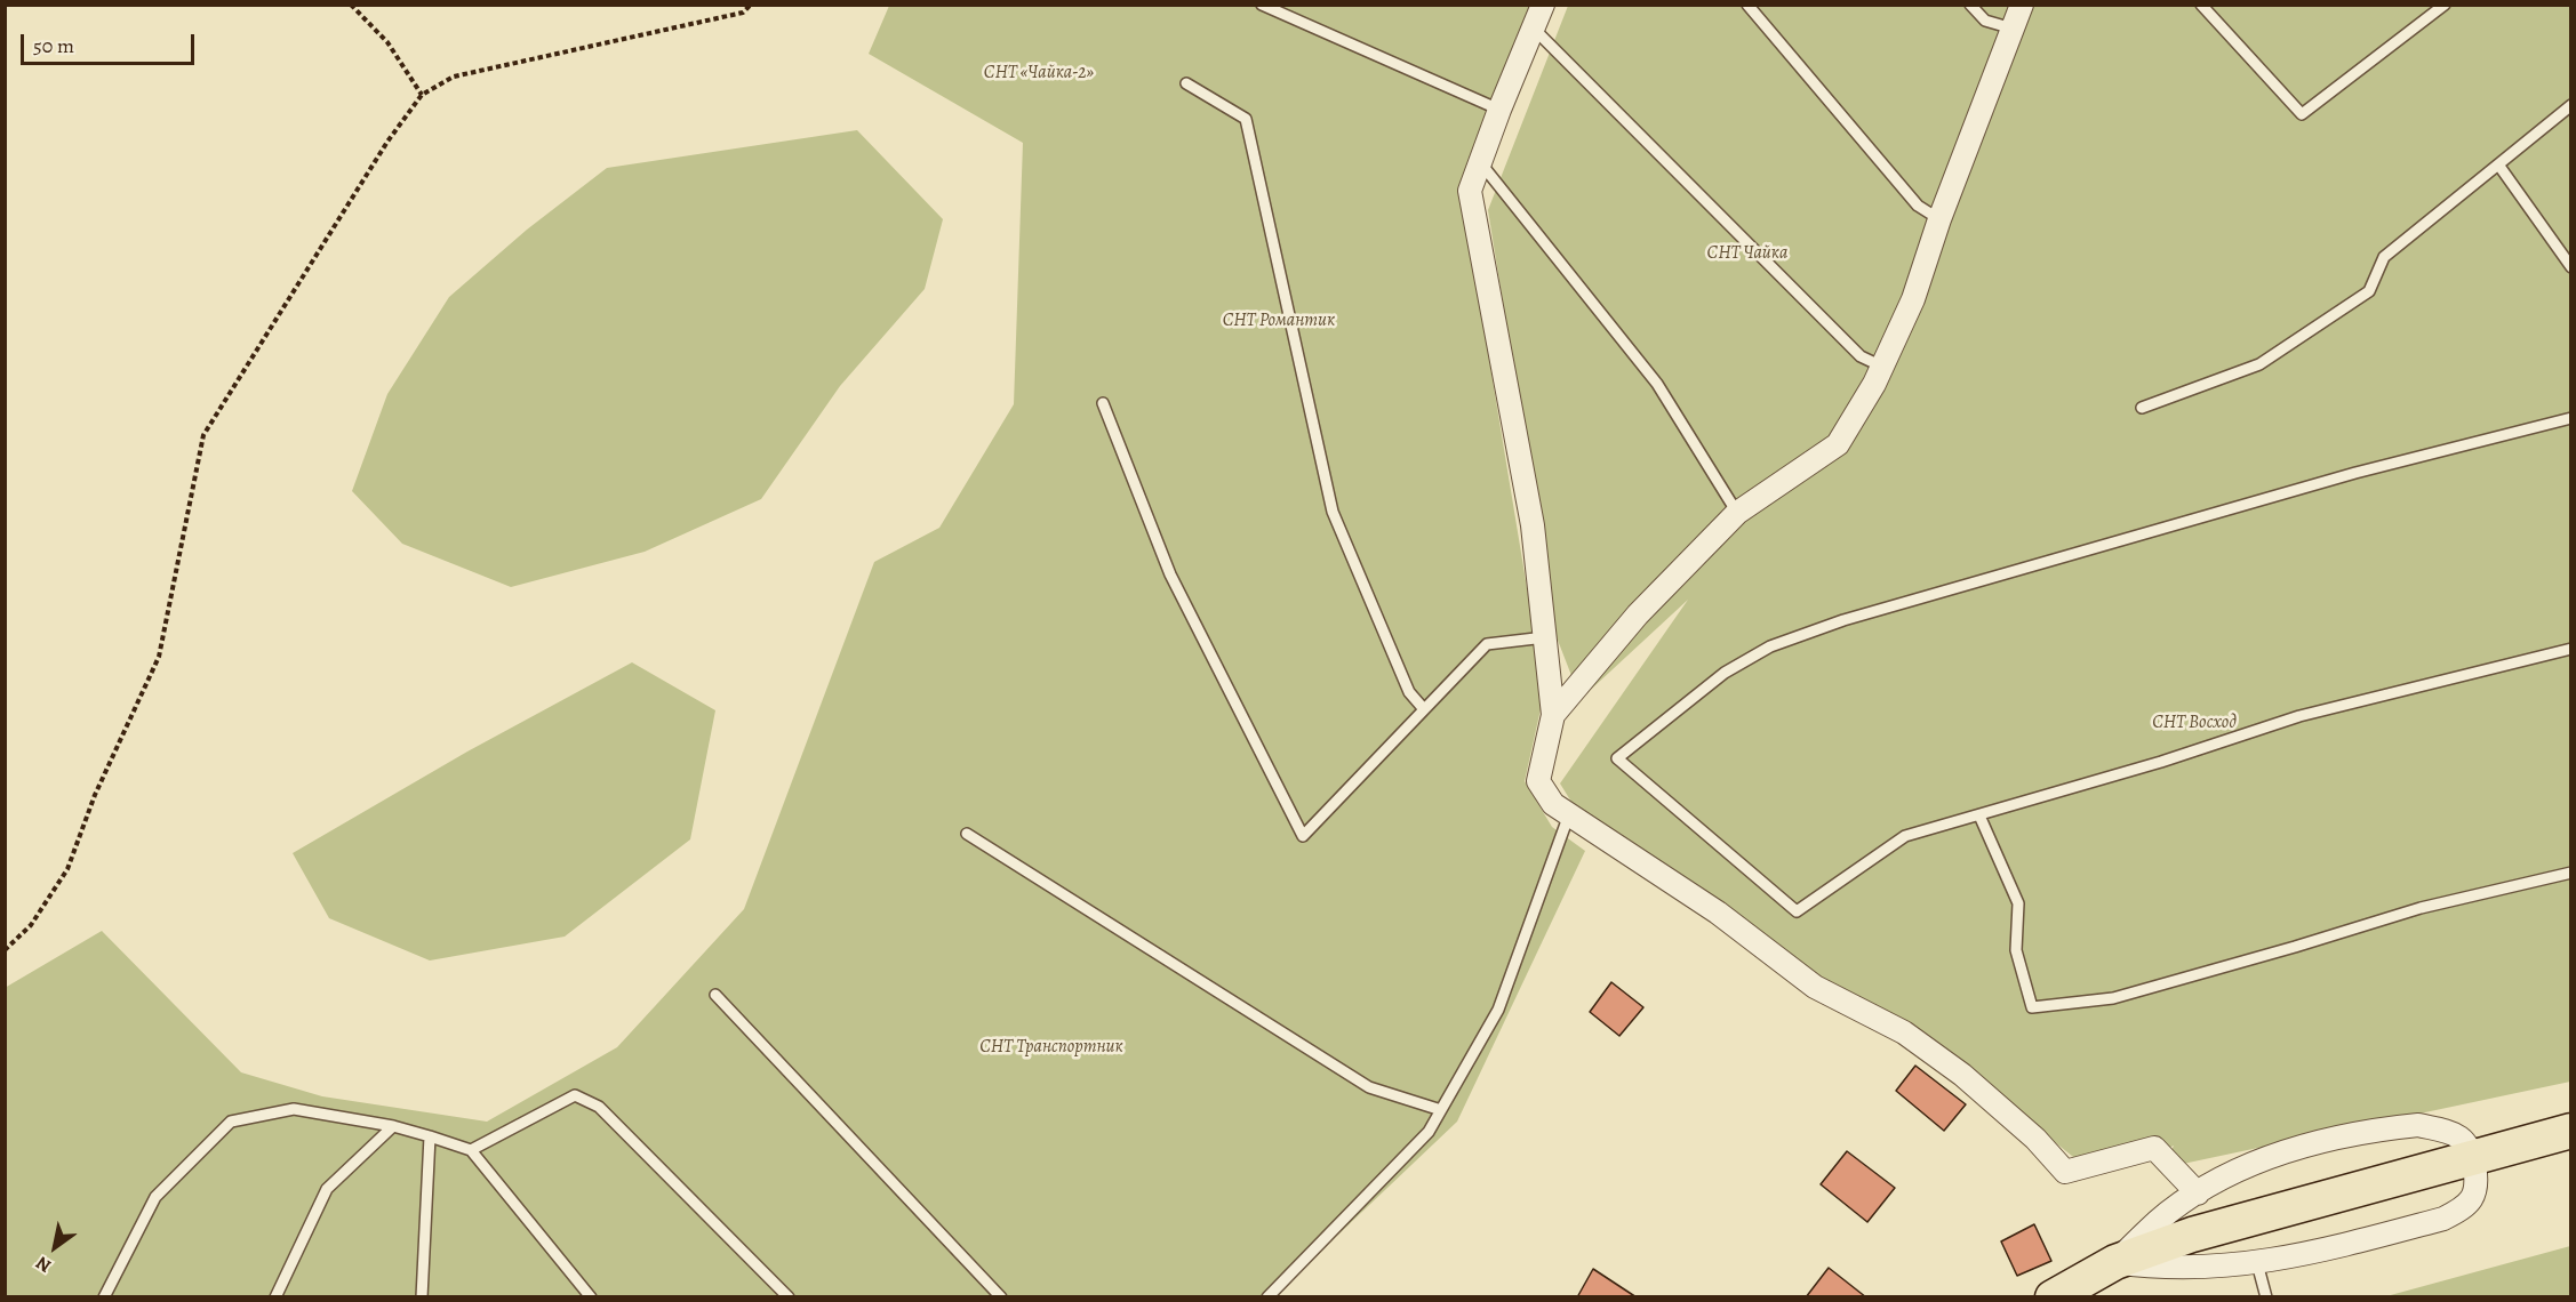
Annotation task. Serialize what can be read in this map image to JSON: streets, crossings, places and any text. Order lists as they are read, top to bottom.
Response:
{
  "parks": [
    "СНТ «Чайка-2»",
    "СНТ Чайка",
    "СНТ Романтик",
    "СНТ Восход",
    "СНТ Транспортник"
  ],
  "scale_bar": "50 m",
  "north": "bottom left"
}
